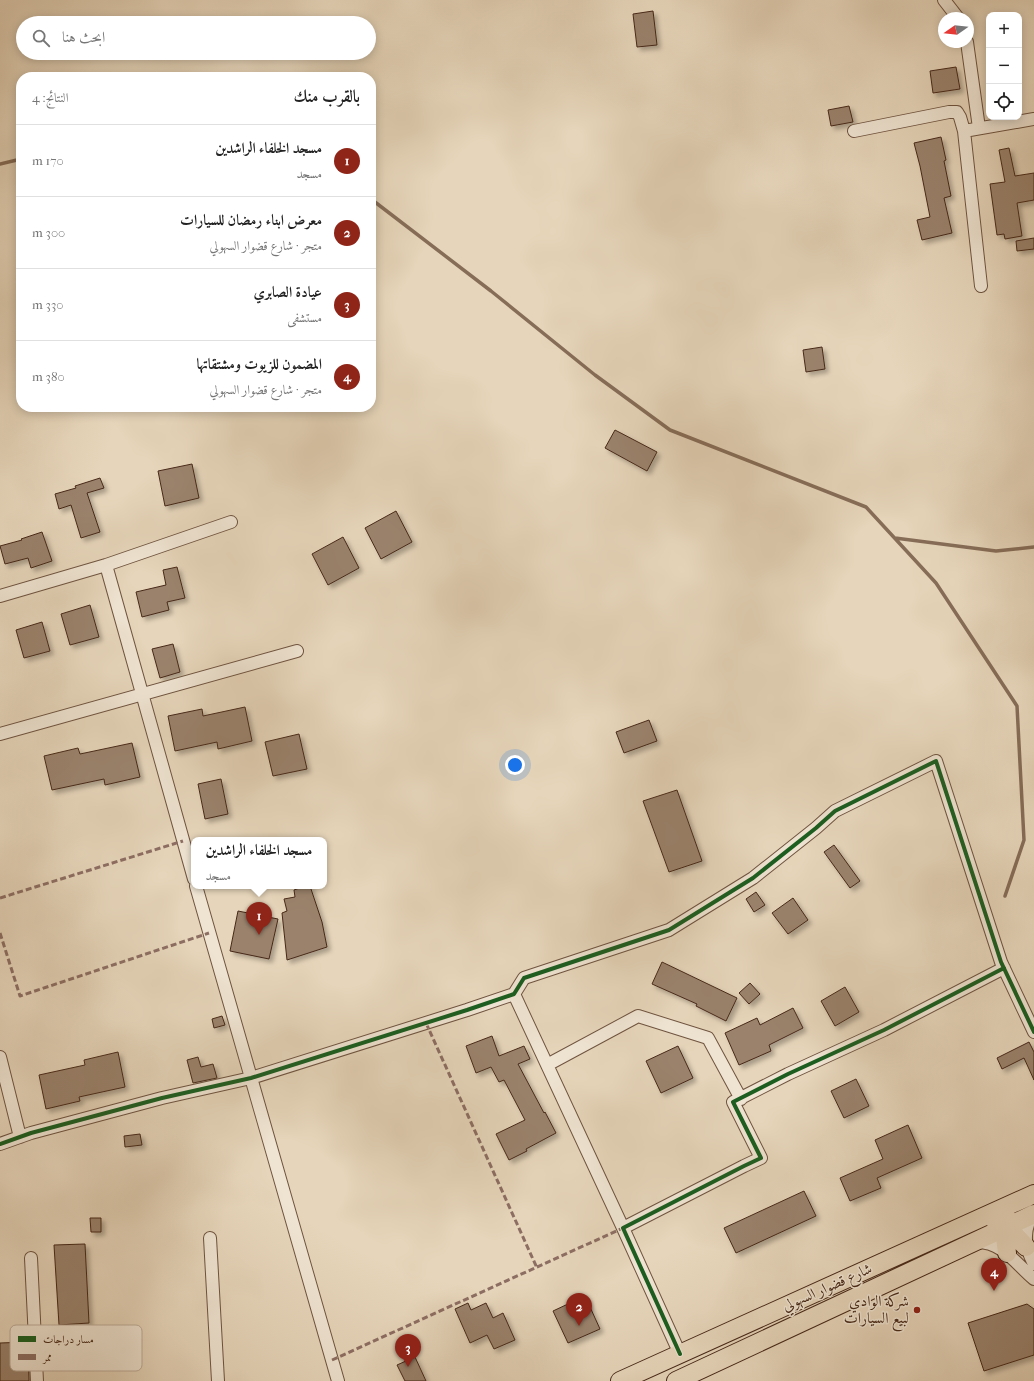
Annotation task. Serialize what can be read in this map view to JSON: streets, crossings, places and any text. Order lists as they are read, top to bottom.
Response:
{
  "streets": {
    "highway": ["شارع قضوار السهولي"]
  },
  "places": ["شركة الوادي لبيع السيارات"],
  "legend": ["مسار دراجات", "ممر"],
  "north": "left",
  "page": {
    "map_buttons": ["+", "−"],
    "search": "ابحث هنا",
    "heading": ["بالقرب منك", "النتائج: 4"],
    "list": [
      {
        "mark": "1",
        "name": "مسجد الخلفاء الراشدين",
        "note": "مسجد",
        "value": "170 m"
      },
      {
        "mark": "2",
        "name": "معرض ابناء رمضان للسيارات",
        "note": "متجر · شارع قضوار السهولي",
        "value": "300 m"
      },
      {
        "mark": "3",
        "name": "عيادة الصابري",
        "note": "مستشفى",
        "value": "330 m"
      },
      {
        "mark": "4",
        "name": "المضمون للزيوت ومشتقاتها",
        "note": "متجر · شارع قضوار السهولي",
        "value": "380 m"
      }
    ],
    "popup": ["مسجد الخلفاء الراشدين", "مسجد"],
    "pins": [
      "1",
      "4",
      "2",
      "3"
    ]
  }
}
